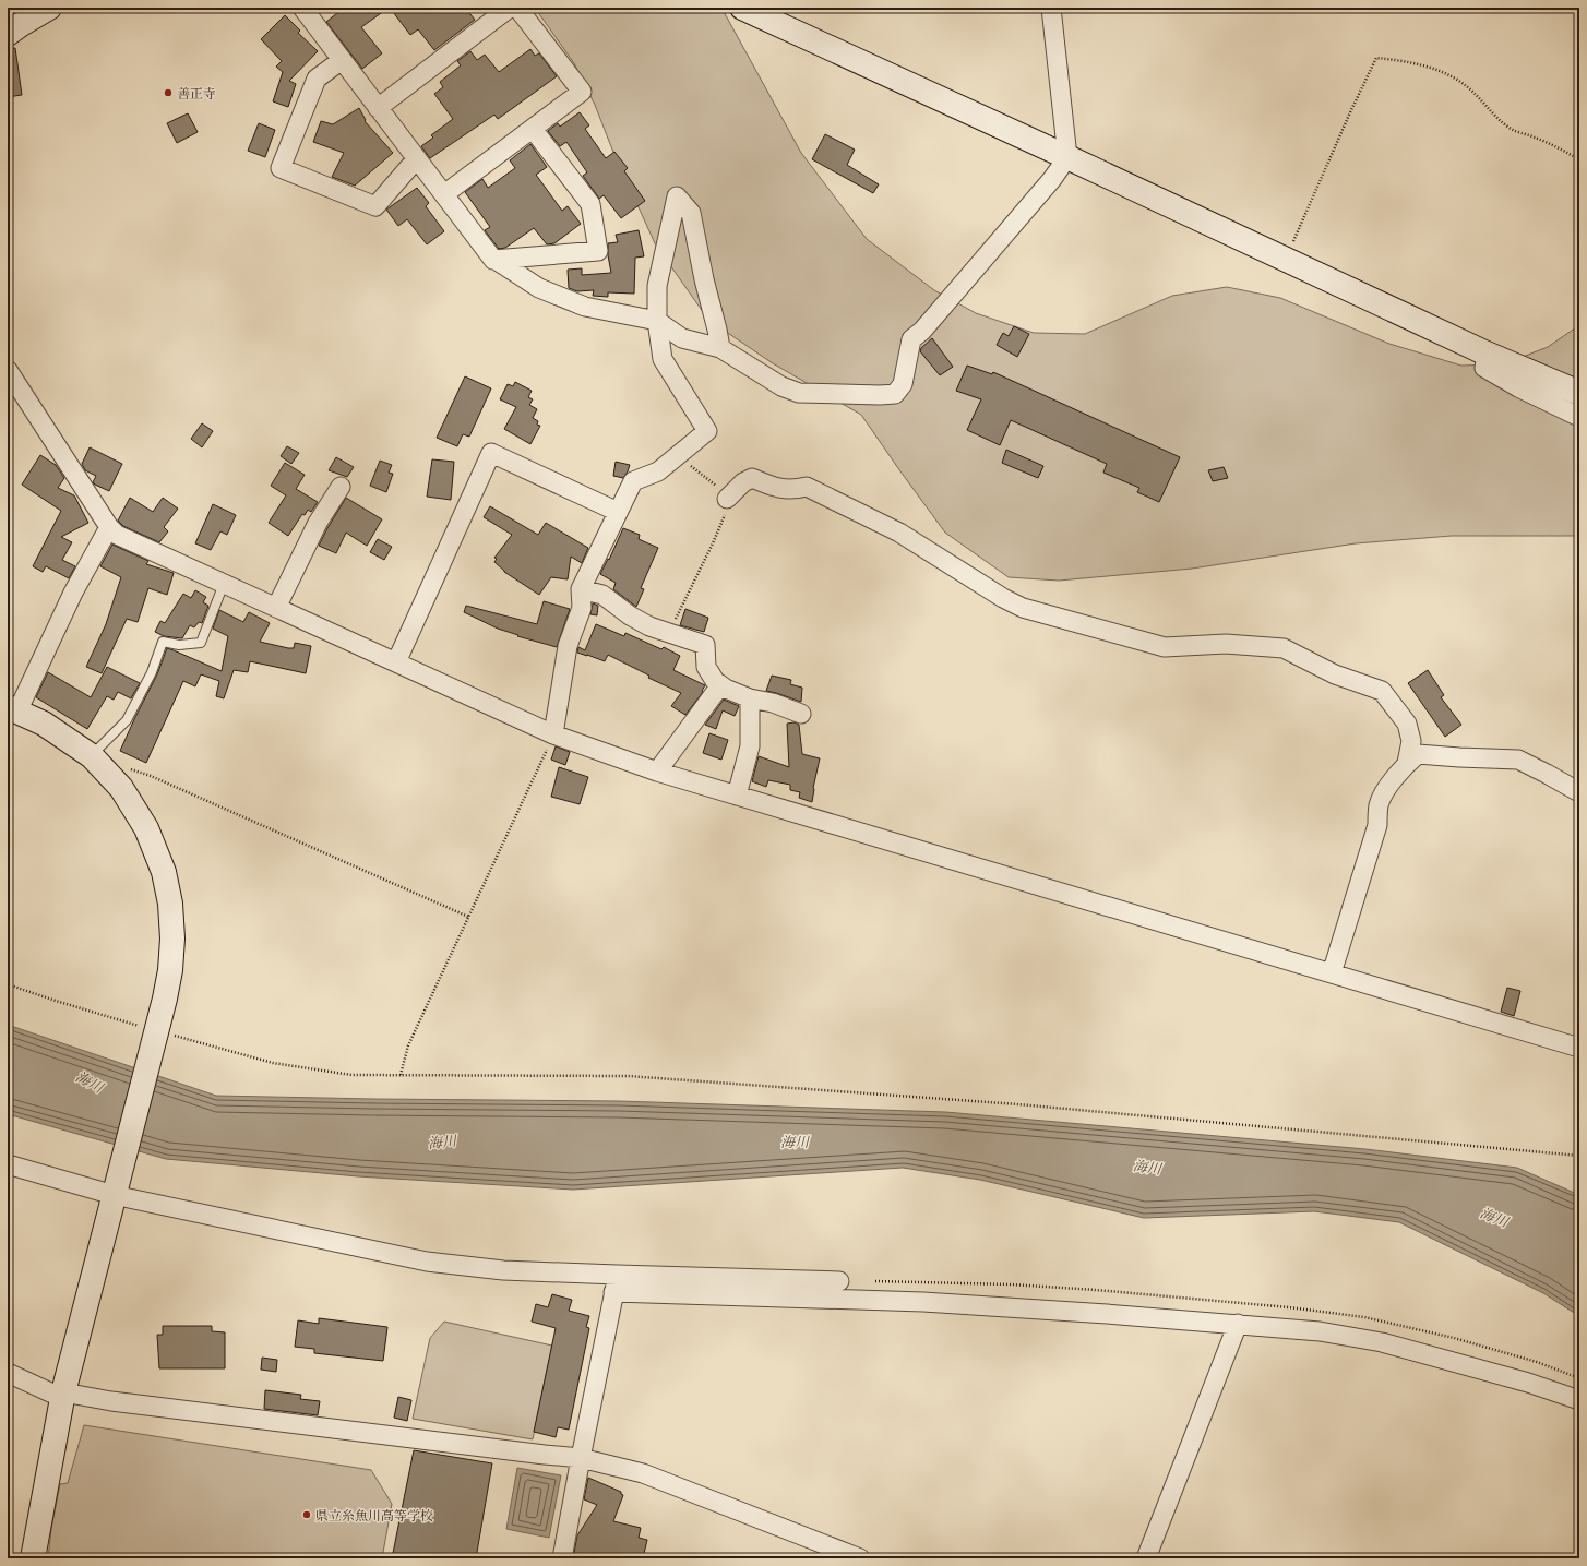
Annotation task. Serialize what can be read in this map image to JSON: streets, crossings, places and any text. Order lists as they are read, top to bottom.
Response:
{
  "water": ["海川"],
  "places": ["善正寺", "県立糸魚川高等学校"]
}
